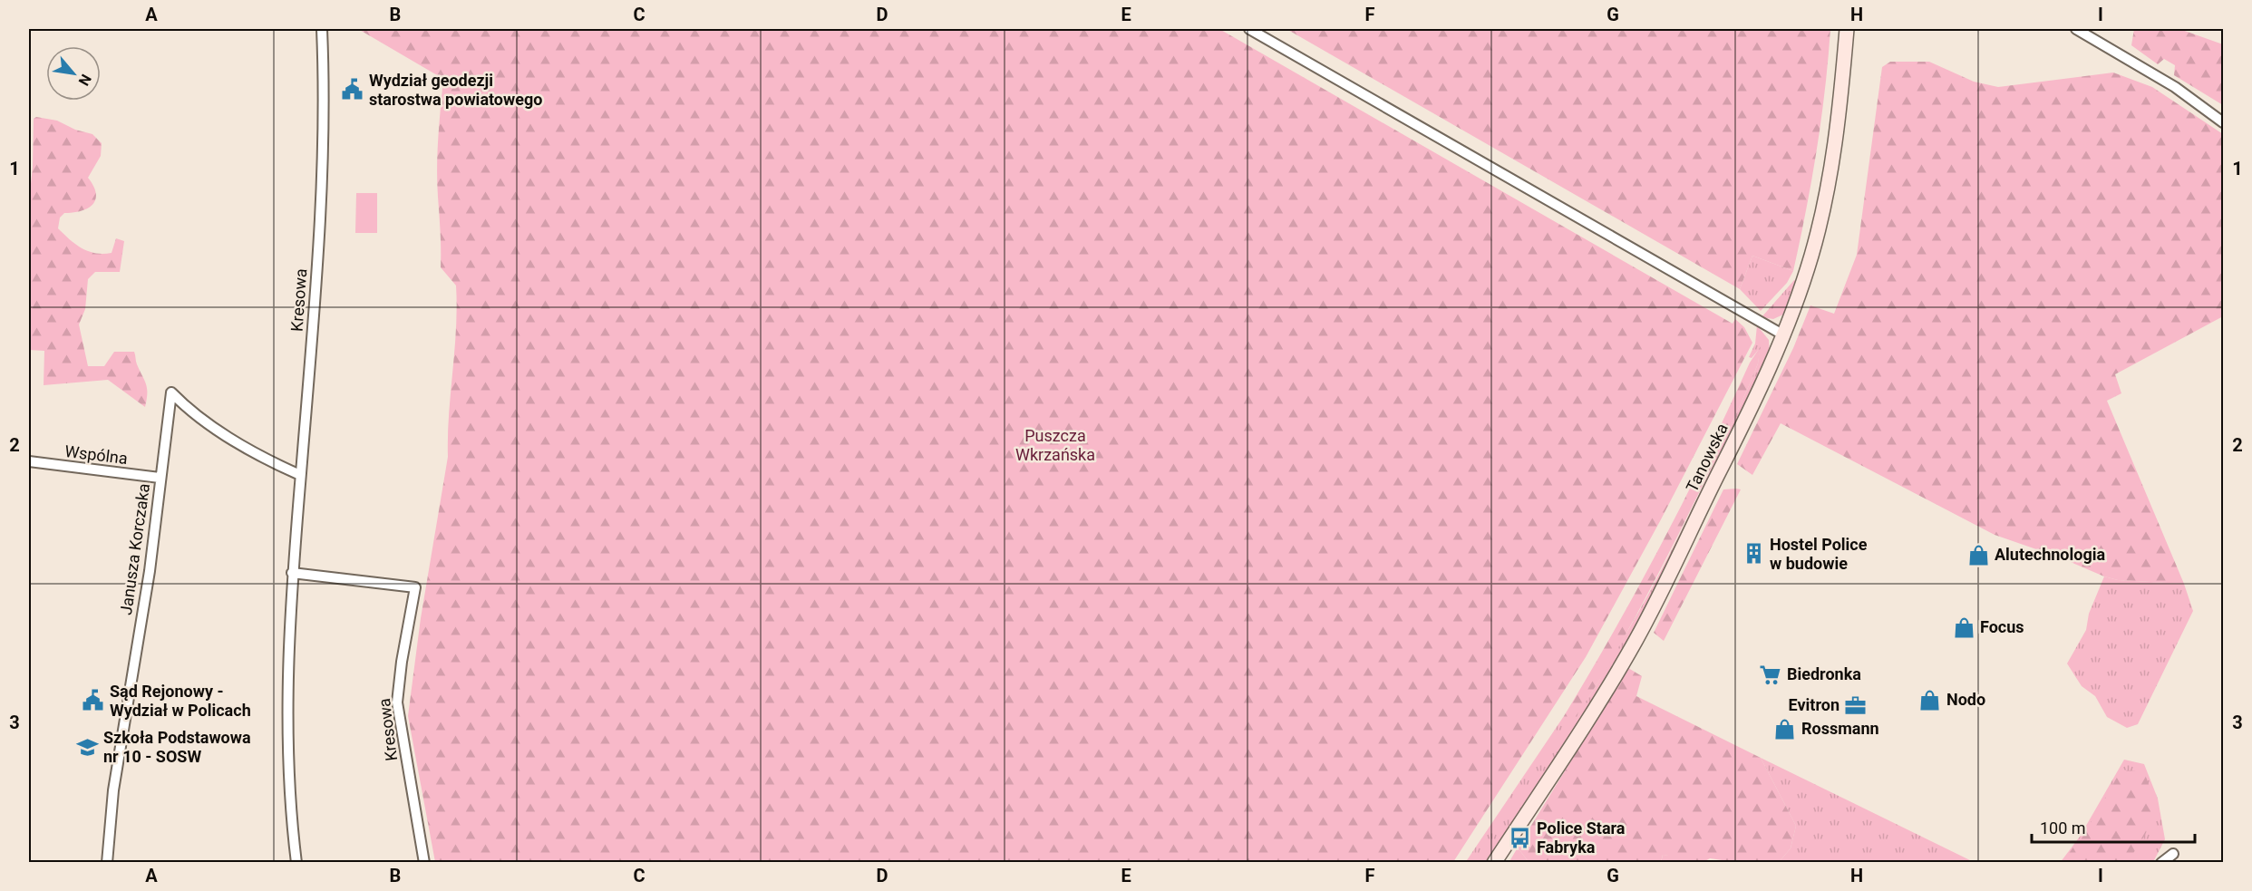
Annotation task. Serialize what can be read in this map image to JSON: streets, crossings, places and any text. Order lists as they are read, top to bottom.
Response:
{
  "streets": {
    "main road": ["Tanowska"],
    "street": ["Kresowa", "Wspólna", "Janusza Korczaka"]
  },
  "crossings": [
    ["Kresowa", "Janusza Korczaka"],
    ["Wspólna", "Janusza Korczaka"]
  ],
  "parks": ["Puszcza Wkrzańska"],
  "places": {
    "public building": ["Wydział geodezji starostwa powiatowego", "Sąd Rejonowy - Wydział w Policach"],
    "building": ["Hostel Police w budowie"],
    "shop": [
      "Alutechnologia",
      "Focus",
      "Nodo",
      "Rossmann"
    ],
    "supermarket": ["Biedronka"],
    "office": ["Evitron"],
    "school or university": ["Szkoła Podstawowa nr 10 - SOSW"],
    "bus stop": ["Police Stara Fabryka"]
  },
  "scale_bar": "100 m",
  "north": "bottom right",
  "grid": {
    "columns": [
      "A",
      "B",
      "C",
      "D",
      "E",
      "F",
      "G",
      "H",
      "I"
    ],
    "rows": ["1", "2", "3"]
  }
}
